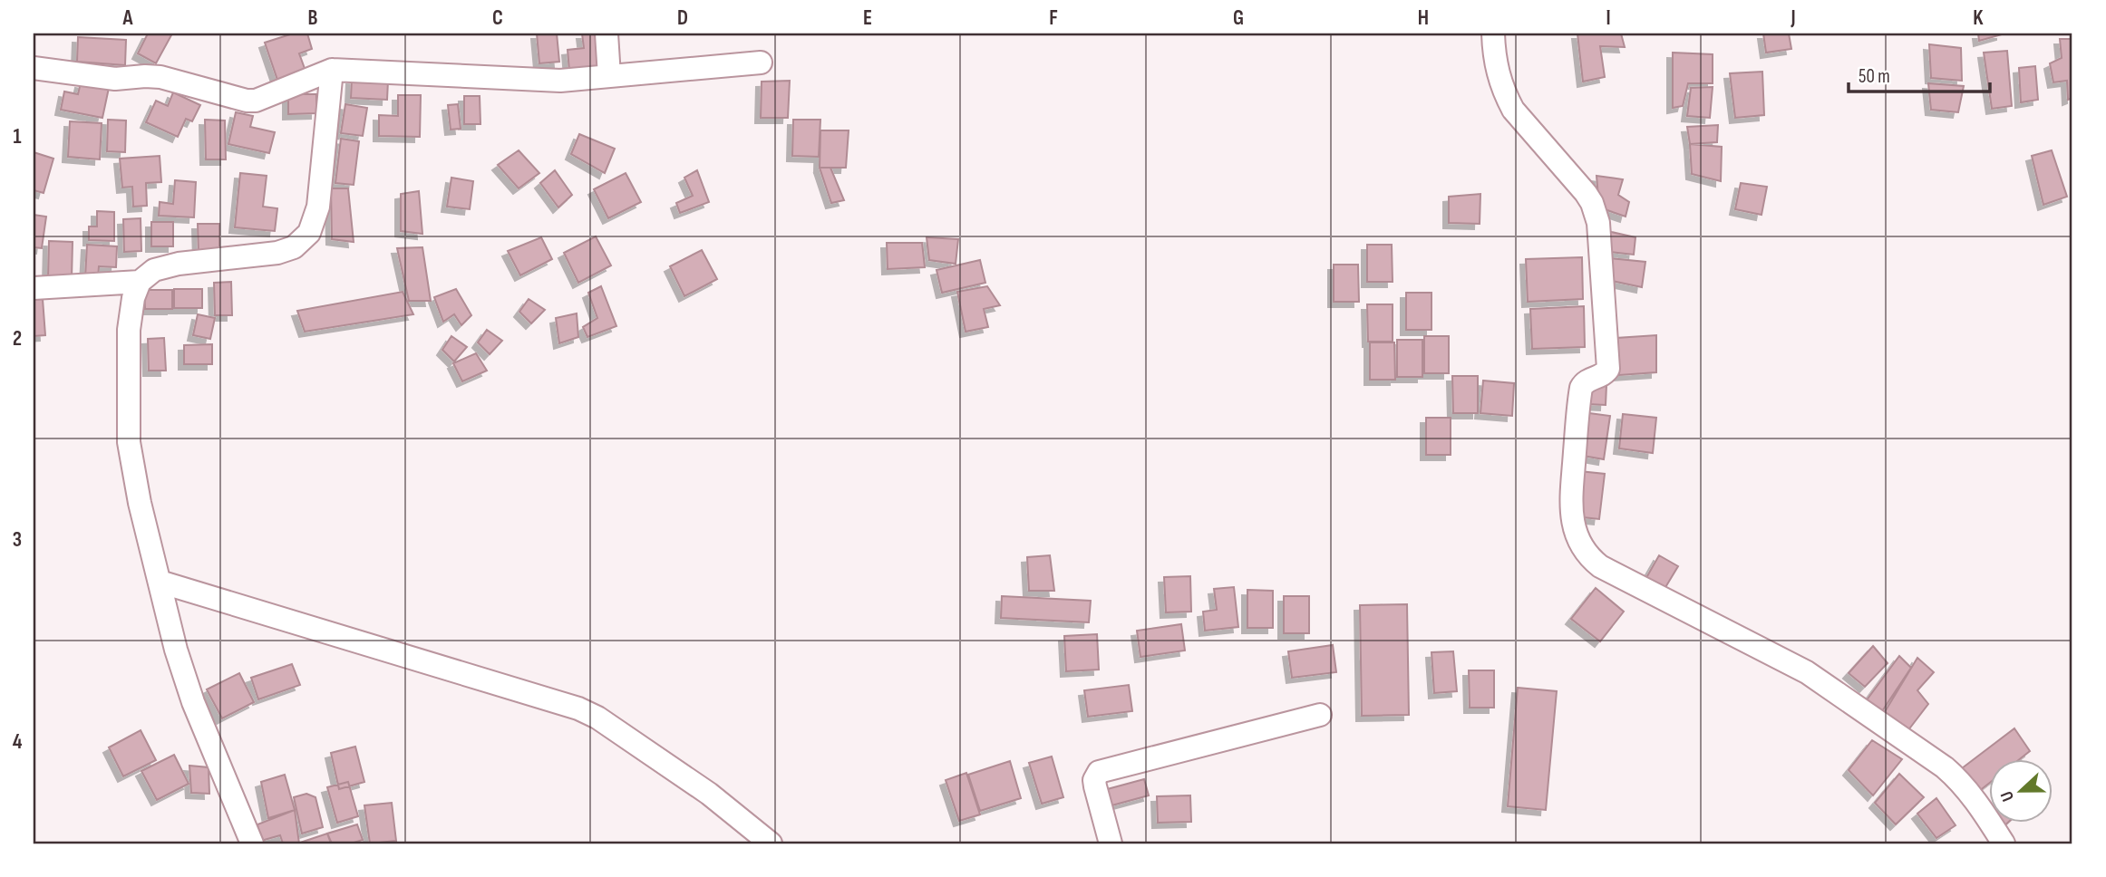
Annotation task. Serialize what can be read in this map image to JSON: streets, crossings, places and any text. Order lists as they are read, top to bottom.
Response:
{
  "scale_bar": "50 m",
  "north": "left",
  "grid": {
    "columns": [
      "A",
      "B",
      "C",
      "D",
      "E",
      "F",
      "G",
      "H",
      "I",
      "J",
      "K"
    ],
    "rows": [
      "1",
      "2",
      "3",
      "4"
    ]
  }
}
